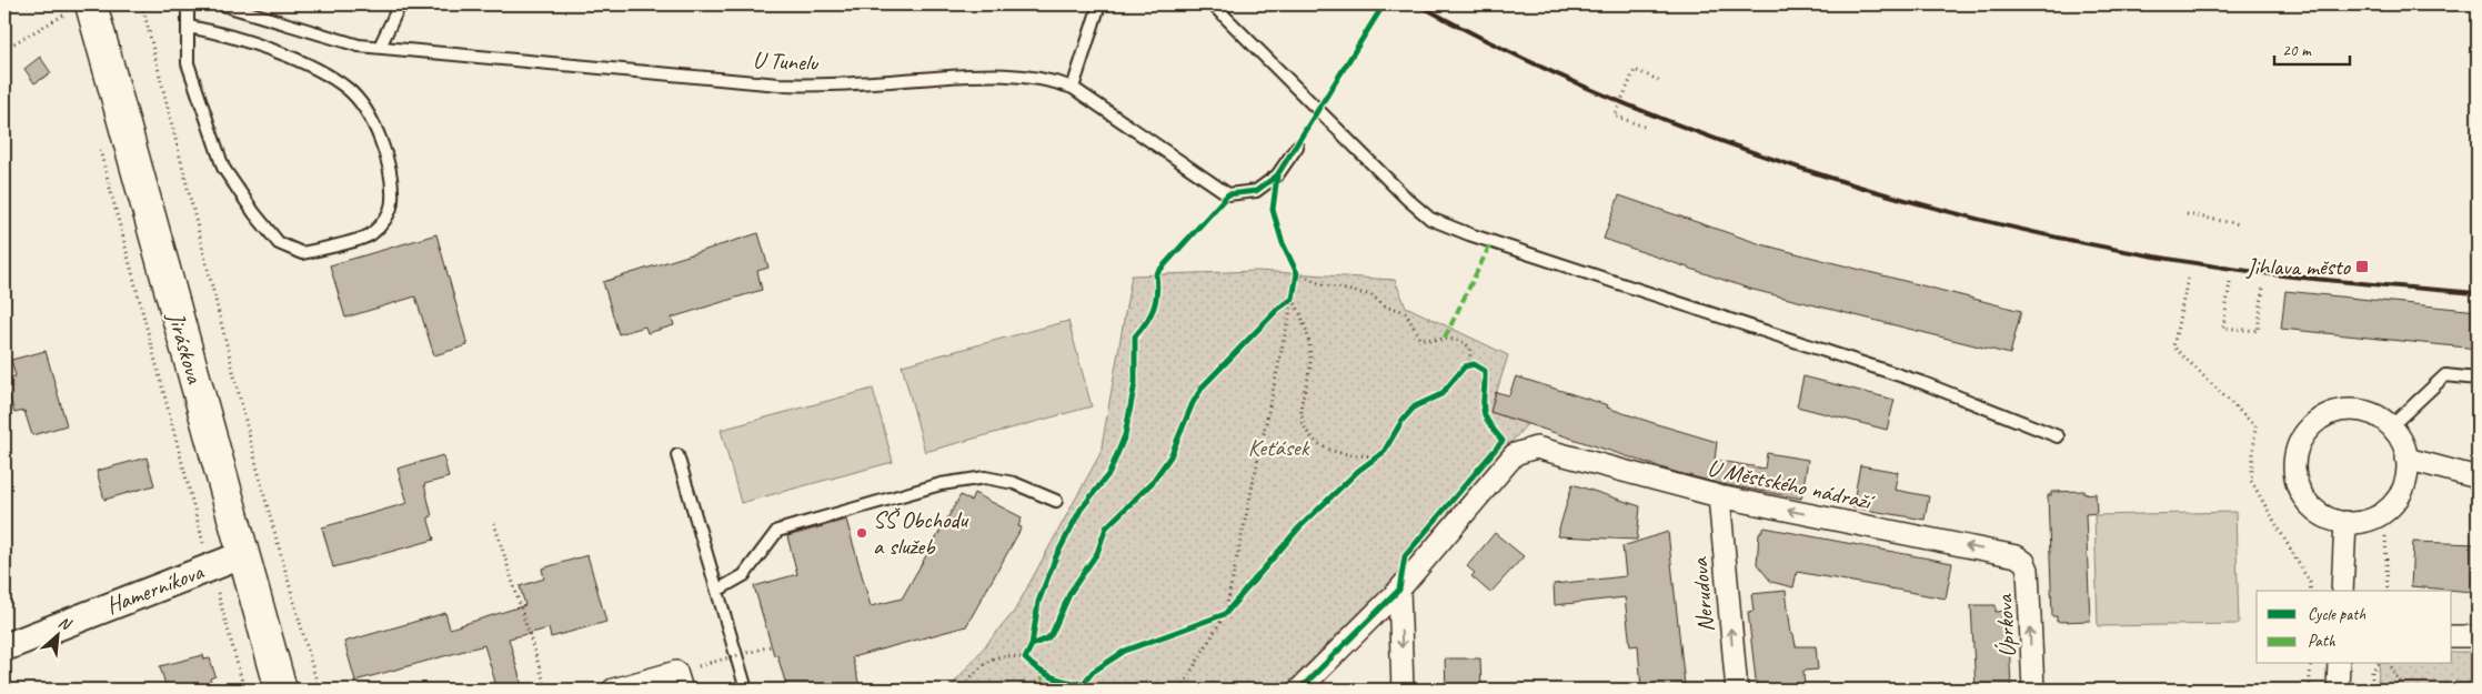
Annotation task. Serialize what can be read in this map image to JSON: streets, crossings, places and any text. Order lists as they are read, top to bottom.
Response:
{
  "streets": {
    "main road": ["Jiráskova"],
    "street": [
      "U Městského nádraží",
      "Hamerníkova",
      "Nerudova",
      "Úprkova"
    ],
    "lane": ["U Tunelu"]
  },
  "crossings": [
    ["Jiráskova", "Hamerníkova"],
    ["U Městského nádraží", "Nerudova"],
    ["U Městského nádraží", "Úprkova"]
  ],
  "one_way": ["U Městského nádraží", "Nerudova", "Úprkova"],
  "parks": ["Keťásek"],
  "places": {
    "transit": ["Jihlava město"],
    "other": ["SŠ Obchodu a služeb"]
  },
  "legend": ["Cycle path", "Path"],
  "scale_bar": "20 m",
  "north": "top right"
}
